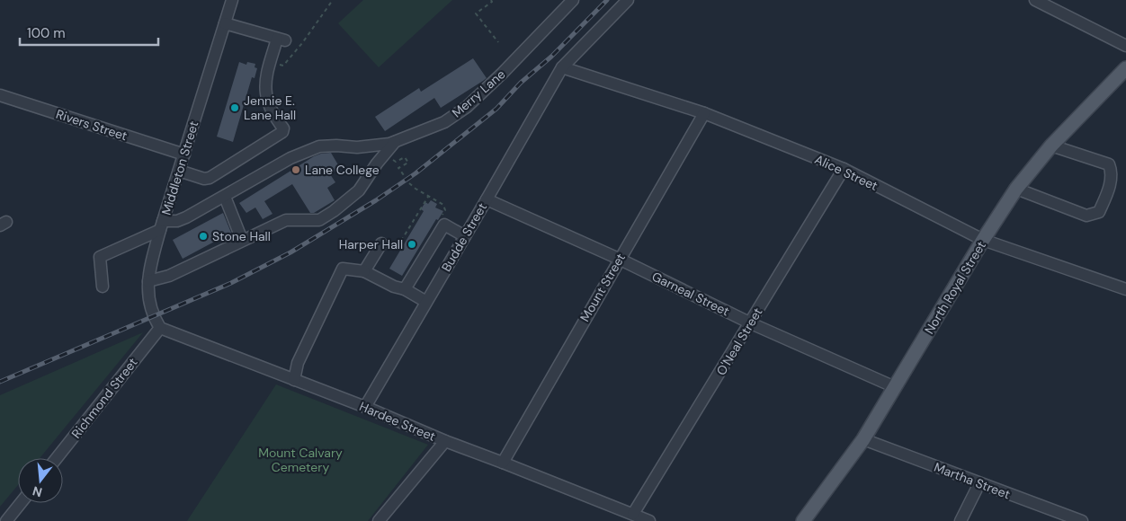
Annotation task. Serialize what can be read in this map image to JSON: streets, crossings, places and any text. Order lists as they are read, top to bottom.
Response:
{
  "streets": {
    "main road": ["North Royal Street"],
    "street": [
      "Merry Lane",
      "Rivers Street",
      "Middleton Street",
      "Alice Street",
      "Budde Street",
      "Mount Street",
      "Garneal Street",
      "O'Neal Street",
      "Richmond Street",
      "Hardee Street",
      "Martha Street"
    ]
  },
  "crossings": [
    ["Merry Lane", "Middleton Street"],
    ["Rivers Street", "Middleton Street"],
    ["Middleton Street", "Richmond Street"],
    ["Middleton Street", "Hardee Street"],
    ["Alice Street", "Budde Street"],
    ["Alice Street", "Mount Street"],
    ["Alice Street", "North Royal Street"],
    ["Alice Street", "O'Neal Street"],
    ["Budde Street", "Garneal Street"],
    ["Budde Street", "Hardee Street"],
    ["Mount Street", "Garneal Street"],
    ["Mount Street", "Hardee Street"],
    ["North Royal Street", "Garneal Street"],
    ["North Royal Street", "Martha Street"],
    ["Garneal Street", "O'Neal Street"],
    ["O'Neal Street", "Hardee Street"],
    ["Richmond Street", "Hardee Street"]
  ],
  "parks": ["Mount Calvary Cemetery"],
  "places": [
    "Jennie E. Lane Hall",
    "Lane College",
    "Stone Hall",
    "Harper Hall"
  ],
  "scale_bar": "100 m",
  "north": "bottom"
}
